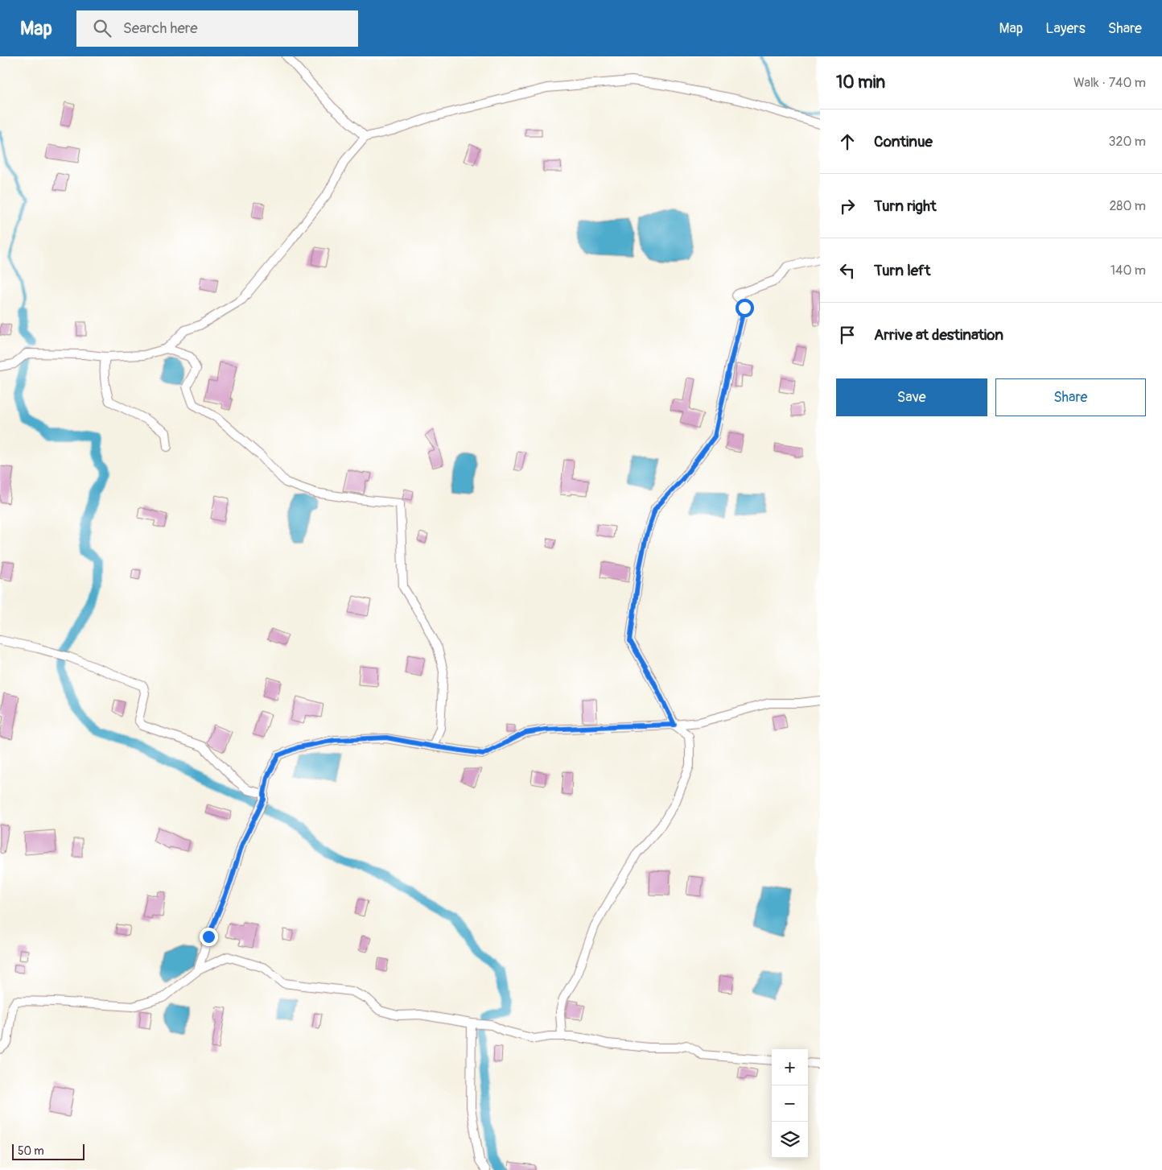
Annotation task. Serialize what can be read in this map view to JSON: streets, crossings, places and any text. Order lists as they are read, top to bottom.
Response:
{
  "scale_bar": "50 m",
  "page": {
    "header": "Map",
    "search": "Search here",
    "nav": ["Map", "Layers", "Share"],
    "heading": ["10 min", "Walk · 740 m"],
    "list": [
      ["Continue", "320 m"],
      ["Turn right", "280 m"],
      ["Turn left", "140 m"],
      "Arrive at destination"
    ],
    "buttons": ["Save", "Share"],
    "map_buttons": ["+", "−"],
    "scale": "50 m"
  }
}
